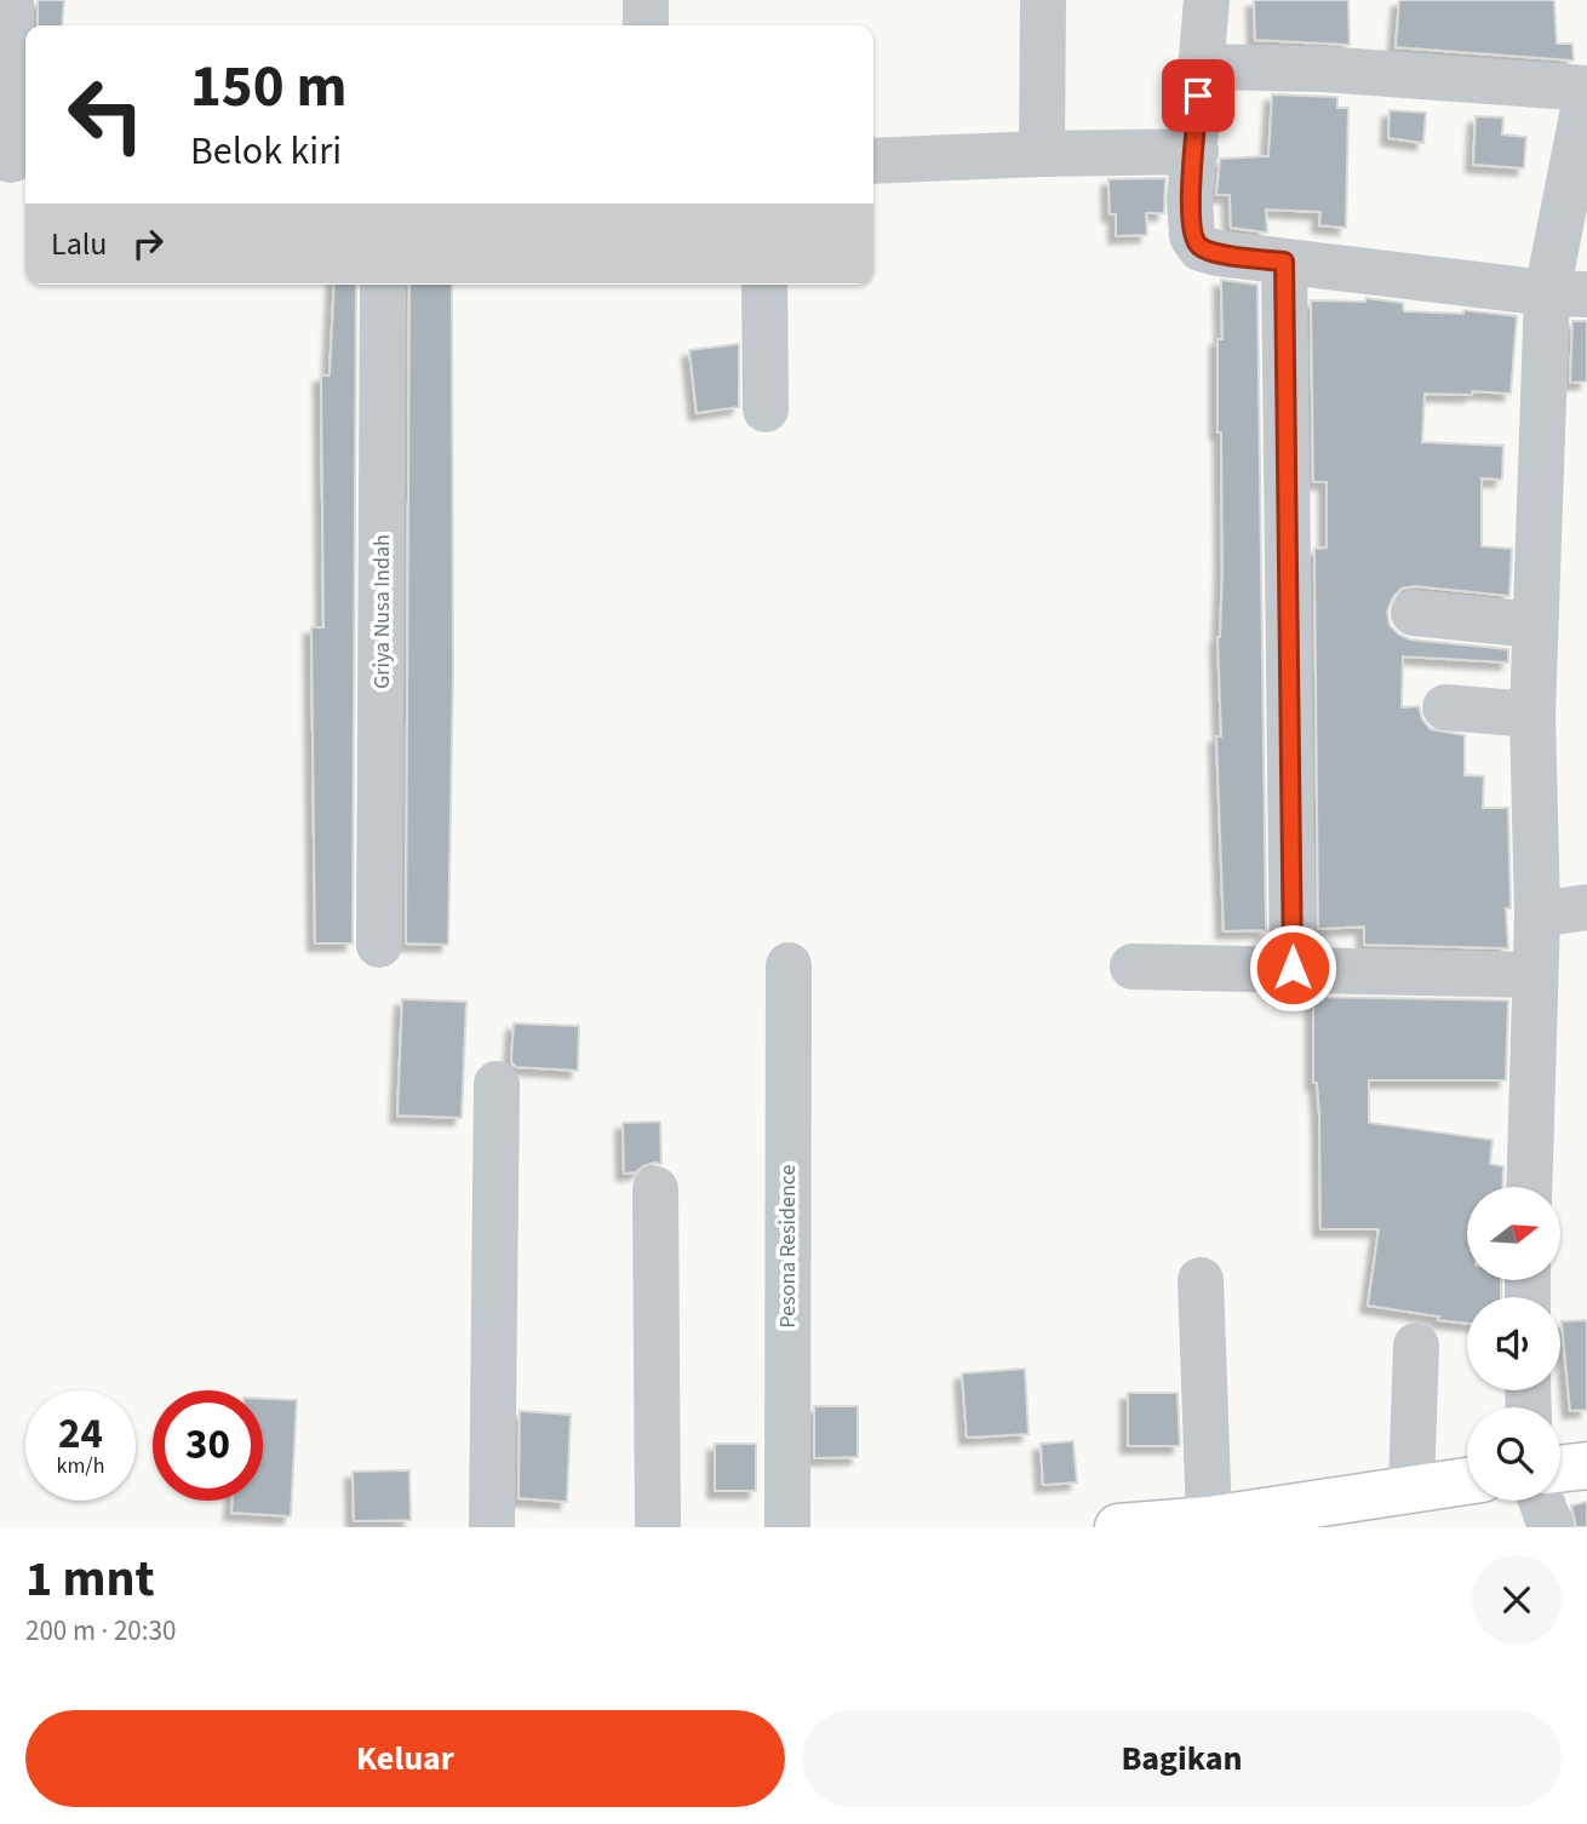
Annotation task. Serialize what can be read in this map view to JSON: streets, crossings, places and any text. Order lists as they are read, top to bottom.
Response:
{
  "streets": {
    "street": ["Griya Nusa Indah", "Pesona Residence"]
  },
  "north": "right",
  "page": {
    "turn": ["150 m", "Belok kiri"],
    "then": "Lalu",
    "speed": "24 km/h",
    "limit": "30",
    "heading": ["1 mnt", "200 m · 20:30"],
    "buttons": ["Keluar", "Bagikan"]
  }
}
